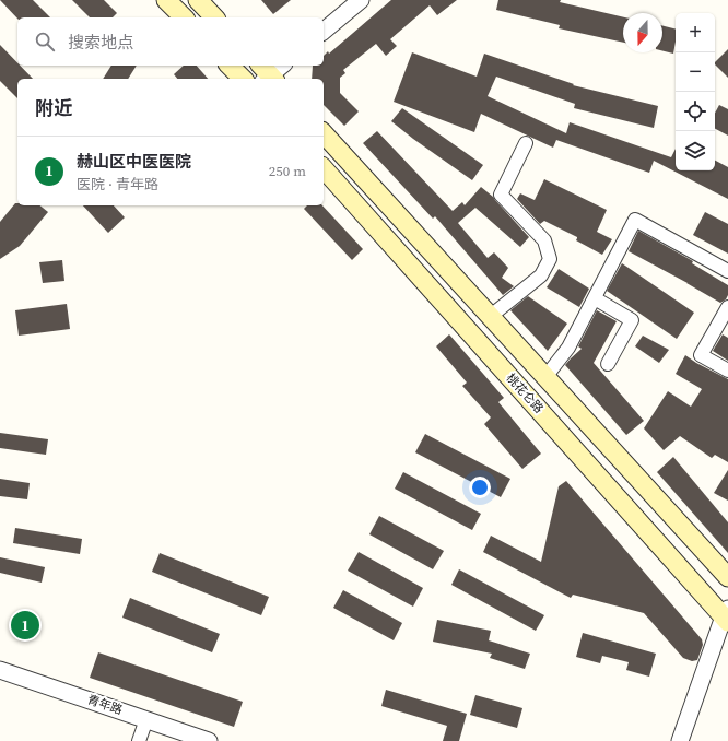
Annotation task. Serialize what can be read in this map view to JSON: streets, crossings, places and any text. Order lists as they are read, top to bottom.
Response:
{
  "streets": {
    "main road": ["桃花仑路"],
    "street": ["青年路"]
  },
  "north": "bottom",
  "page": {
    "map_buttons": ["+", "−"],
    "search": "搜索地点",
    "heading": "附近",
    "list": [
      {
        "mark": "1",
        "name": "赫山区中医医院",
        "note": "医院 · 青年路",
        "value": "250 m"
      }
    ],
    "pins": "1"
  }
}
